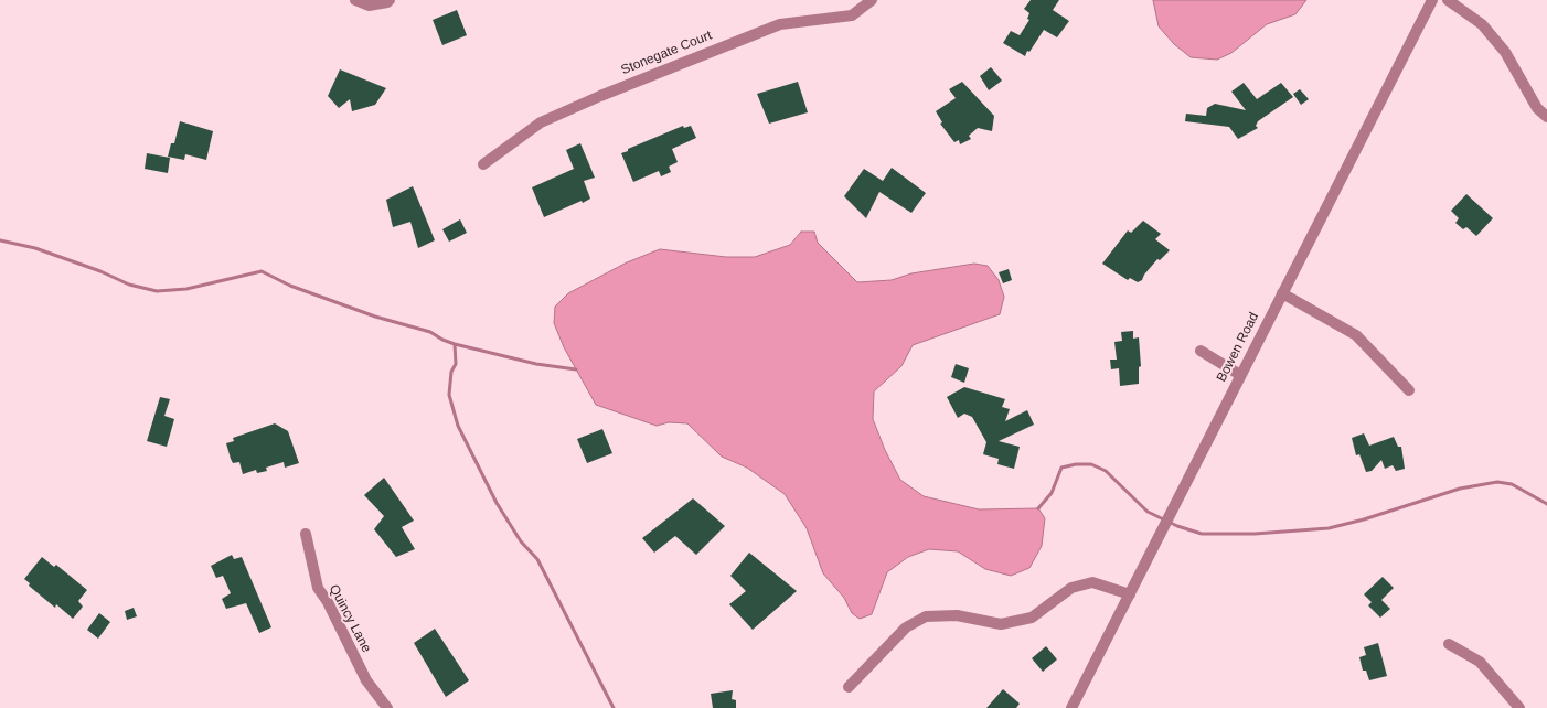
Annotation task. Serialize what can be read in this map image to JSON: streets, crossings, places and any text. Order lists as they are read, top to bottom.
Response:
{
  "streets": {
    "street": ["Stonegate Court", "Bowen Road", "Quincy Lane"]
  }
}
